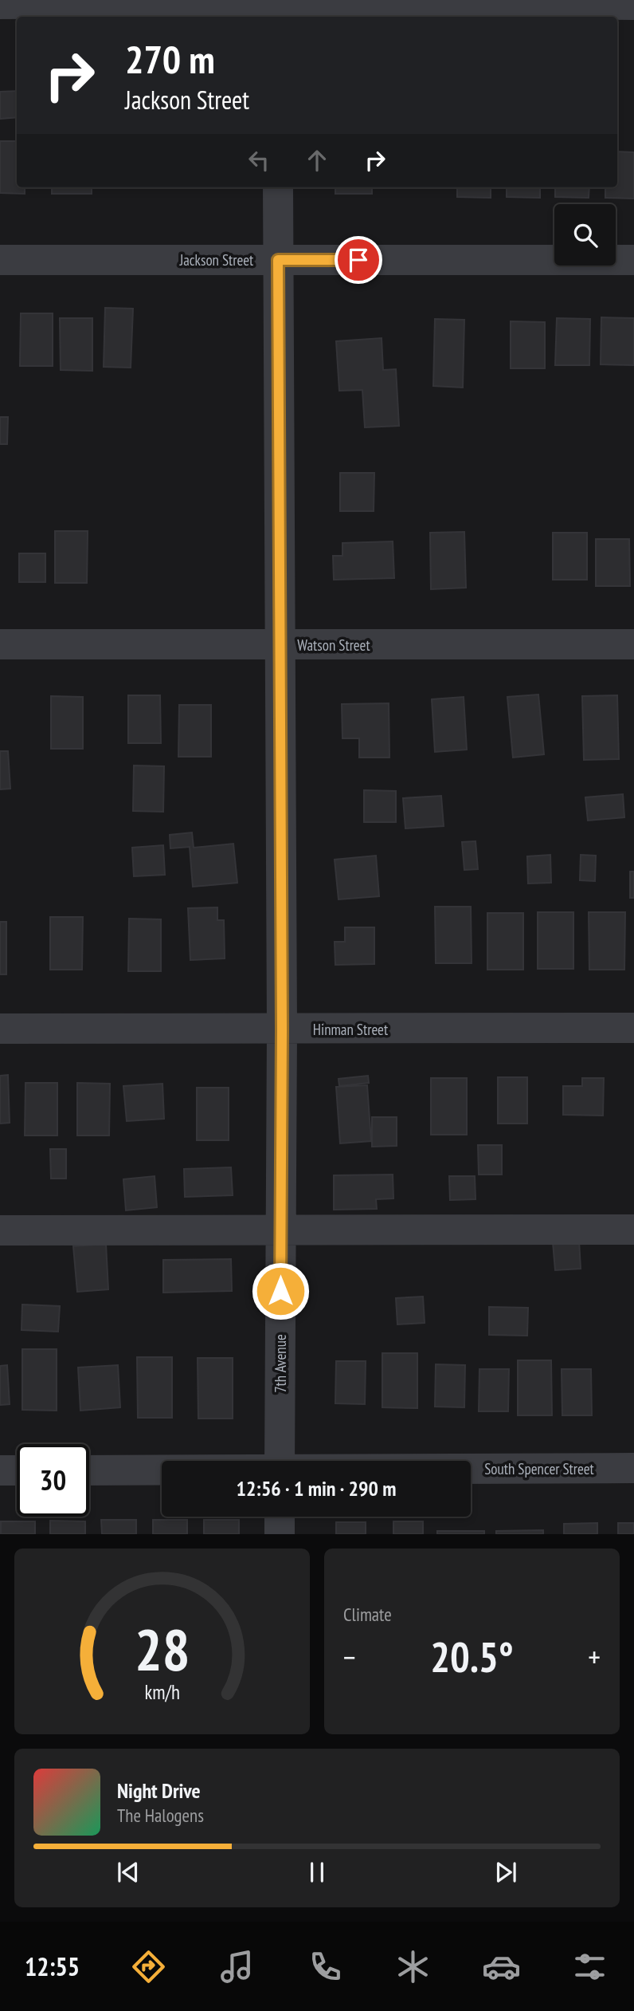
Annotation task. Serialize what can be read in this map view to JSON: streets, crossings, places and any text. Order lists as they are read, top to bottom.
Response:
{
  "streets": {
    "street": [
      "Jackson Street",
      "Watson Street",
      "Hinman Street",
      "7th Avenue",
      "South Spencer Street"
    ]
  },
  "crossings": [
    ["Jackson Street", "7th Avenue"],
    ["Watson Street", "7th Avenue"],
    ["Hinman Street", "7th Avenue"]
  ],
  "page": {
    "turn": ["270 m", "Jackson Street"],
    "limit": "30",
    "trip": "12:56 · 1 min · 290 m",
    "tile": "Climate",
    "heat": ["−", "20.5°", "+"],
    "song": ["Night Drive", "The Halogens"],
    "tabs": "12:55",
    "gauge": ["28", "km/h"]
  }
}
